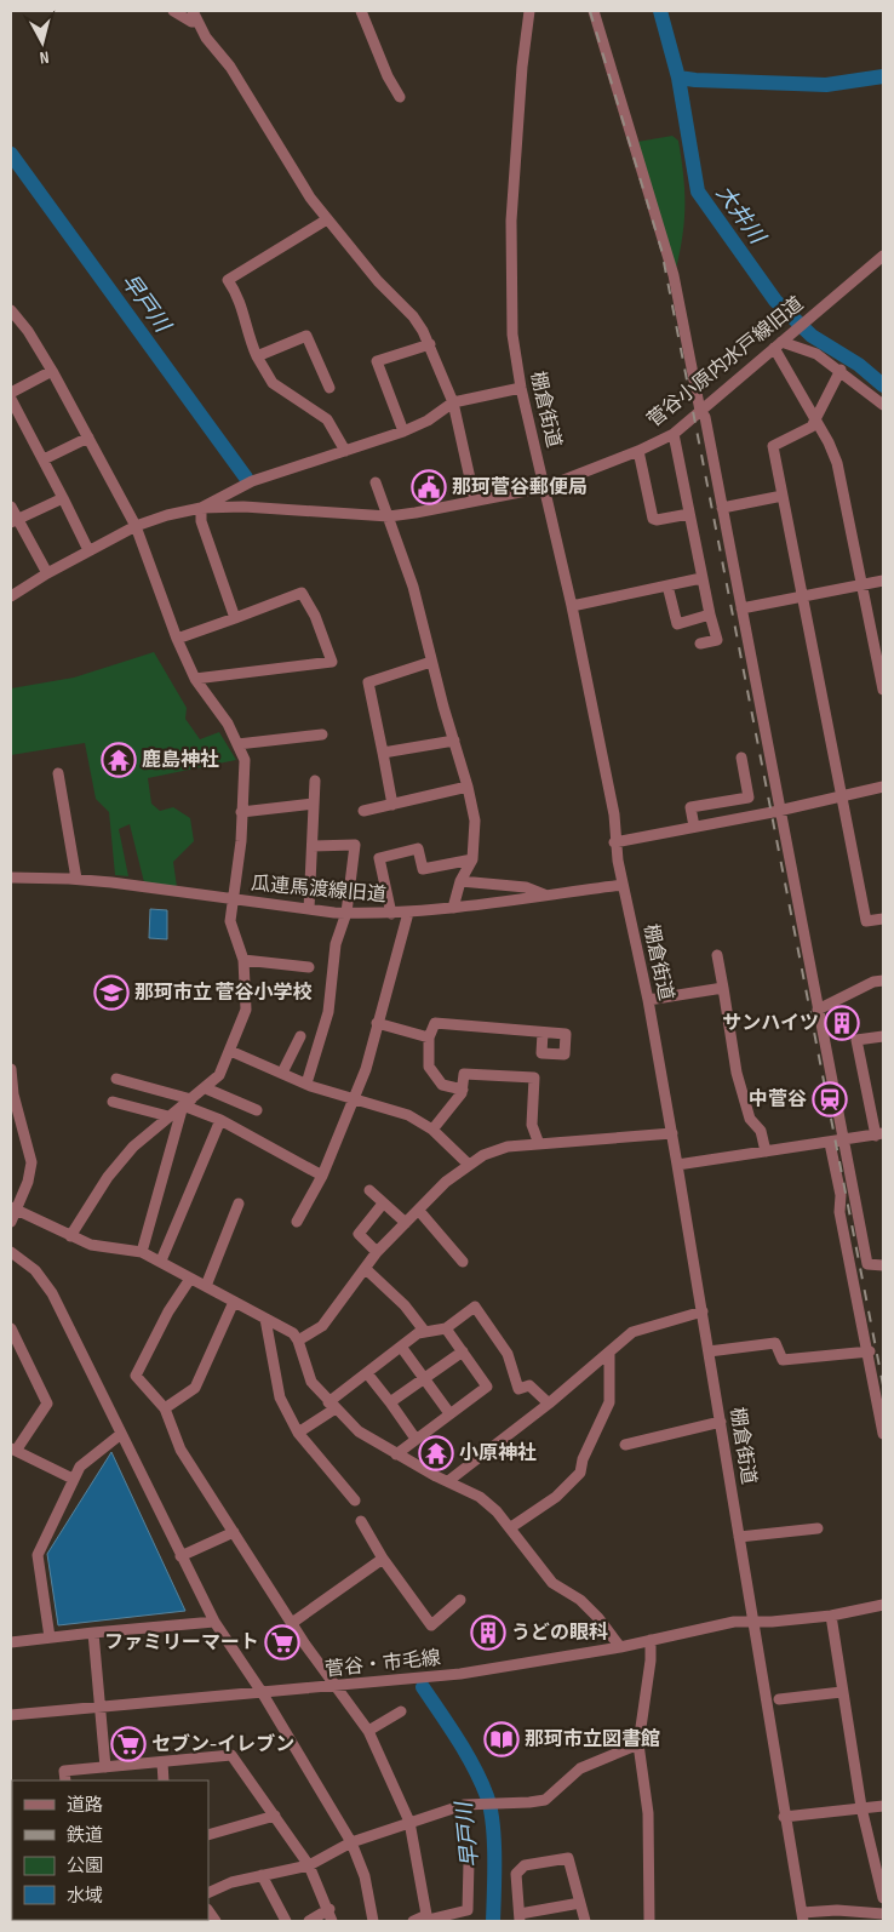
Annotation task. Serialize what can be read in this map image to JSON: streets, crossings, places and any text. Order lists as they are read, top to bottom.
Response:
{
  "streets": {
    "street": [
      "菅谷小原内水戸線旧道",
      "棚倉街道",
      "瓜連馬渡線旧道",
      "菅谷・市毛線"
    ]
  },
  "crossings": [
    ["菅谷小原内水戸線旧道", "棚倉街道"],
    ["棚倉街道", "瓜連馬渡線旧道"],
    ["棚倉街道", "菅谷・市毛線"]
  ],
  "water": ["大井川", "早戸川"],
  "places": {
    "public building": ["那珂菅谷郵便局"],
    "temple": ["鹿島神社", "小原神社"],
    "school or university": ["那珂市立 菅谷小学校"],
    "building": ["サンハイツ", "うどの眼科"],
    "station": ["中菅谷"],
    "supermarket": ["ファミリーマート", "セブン-イレブン"],
    "library": ["那珂市立図書館"]
  },
  "legend": [
    "道路",
    "鉄道",
    "公園",
    "水域"
  ],
  "north": "bottom"
}
